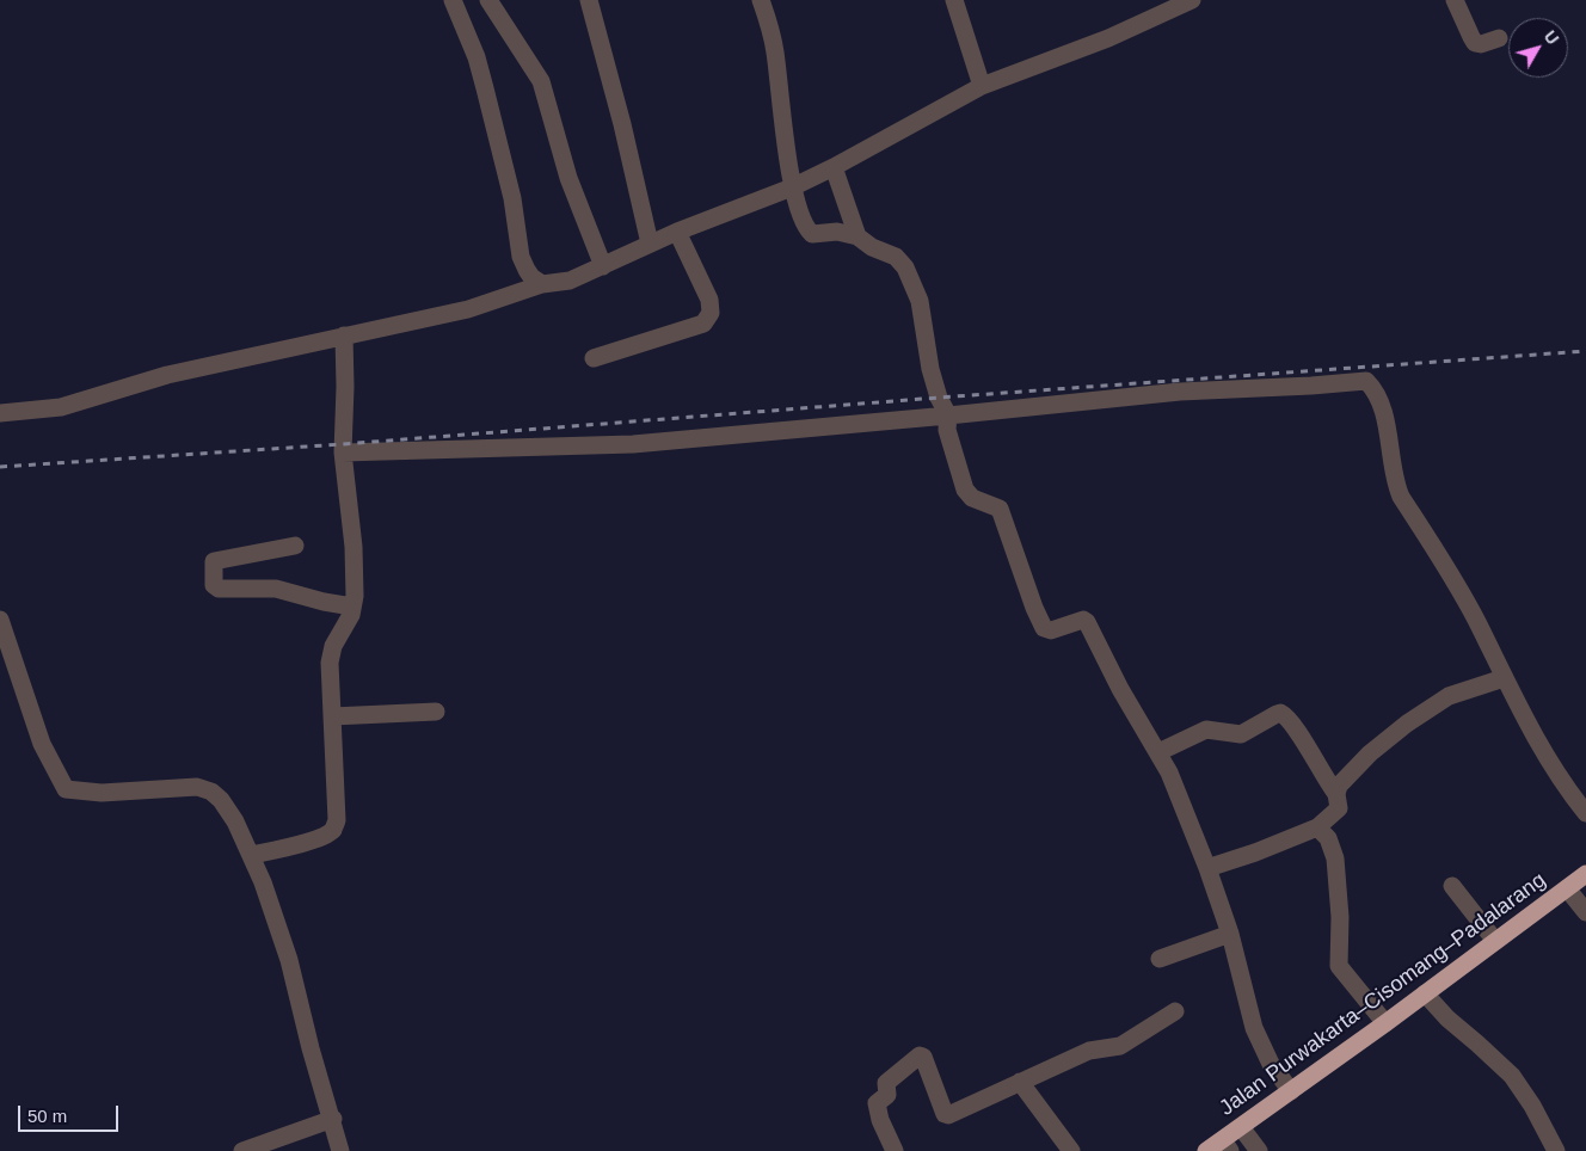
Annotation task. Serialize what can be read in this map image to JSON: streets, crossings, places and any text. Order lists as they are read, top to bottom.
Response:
{
  "streets": {
    "highway": ["Jalan Purwakarta–Cisomang–Padalarang"]
  },
  "scale_bar": "50 m",
  "north": "top right"
}
